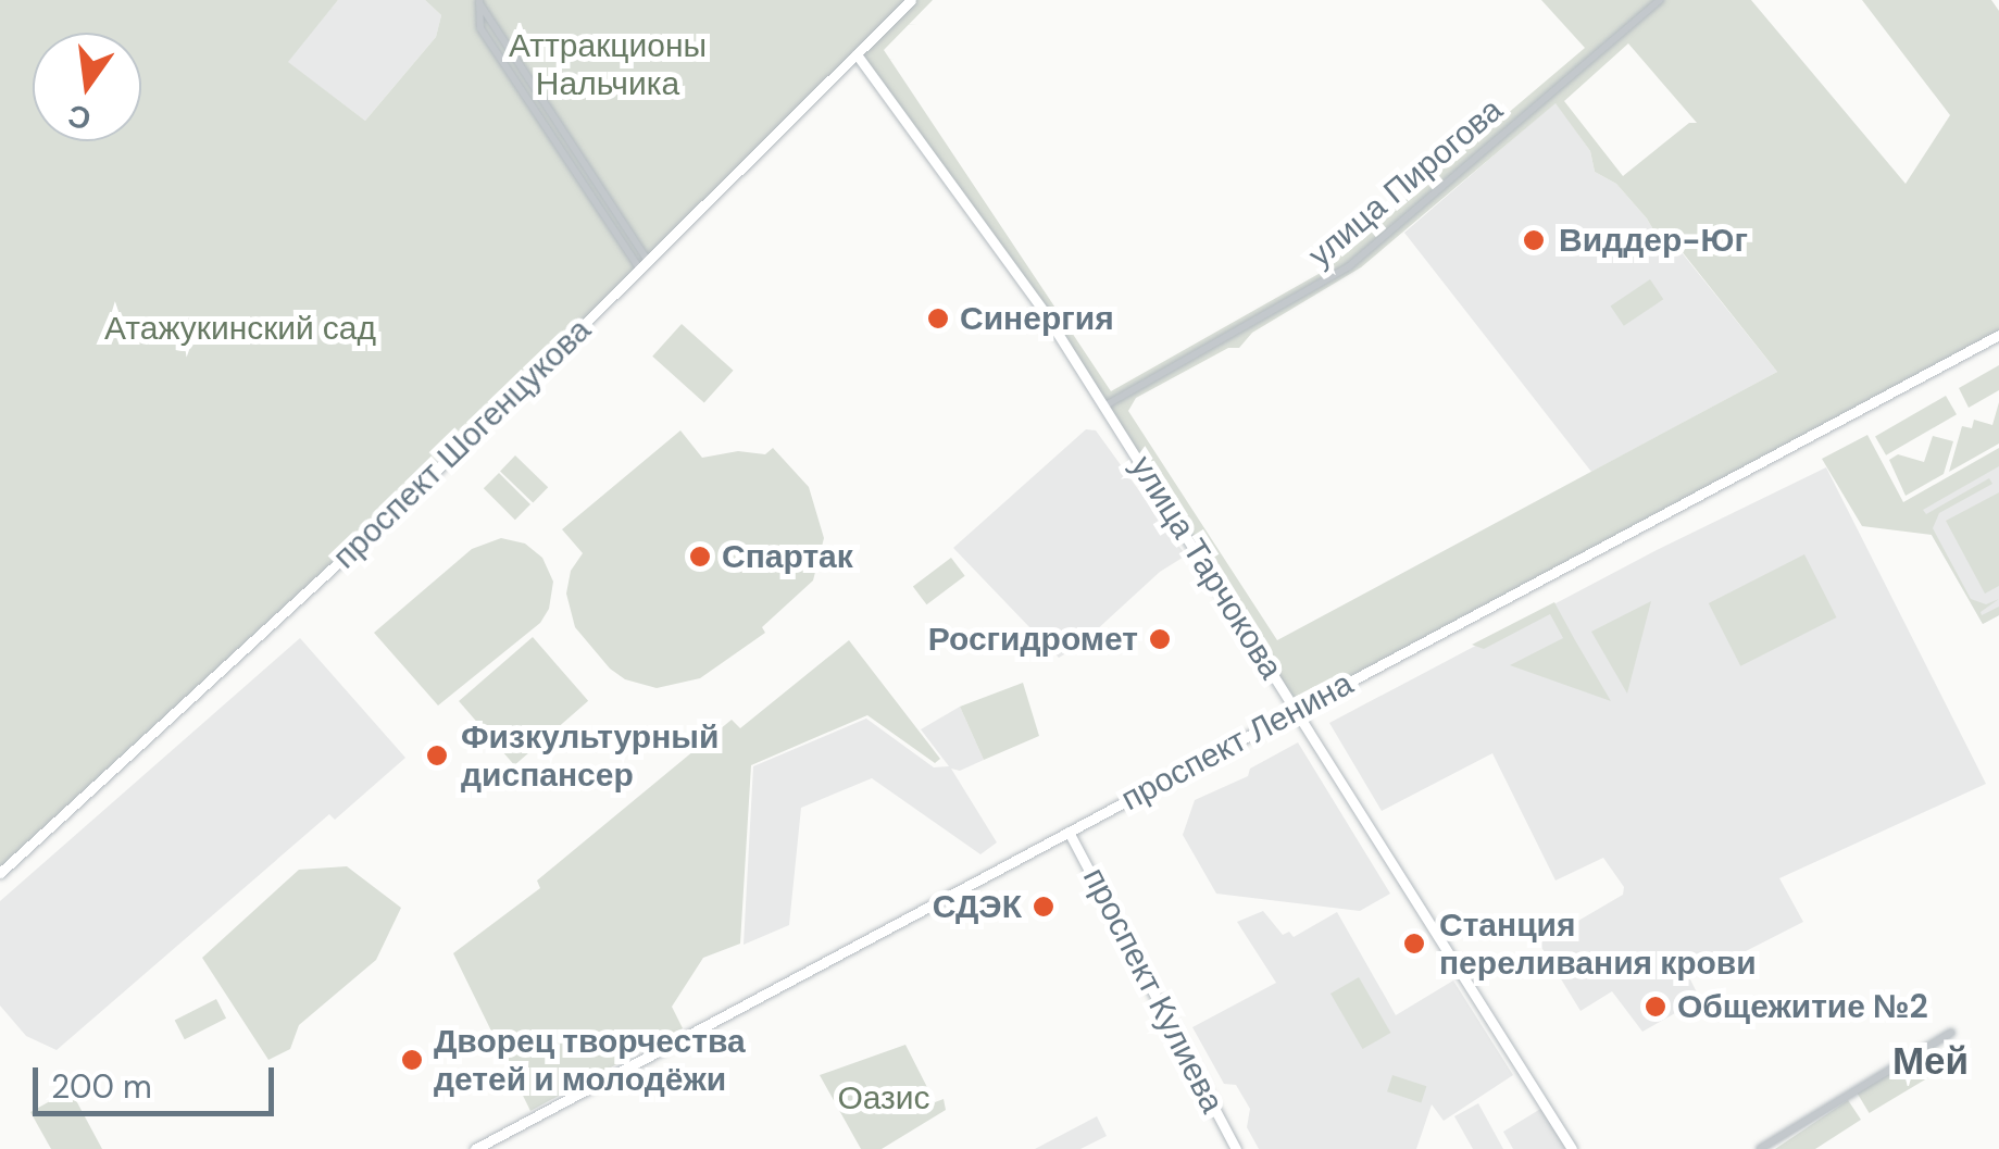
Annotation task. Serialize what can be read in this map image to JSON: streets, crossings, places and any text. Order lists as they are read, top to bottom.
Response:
{
  "streets": {
    "street": [
      "улица Пирогова",
      "проспект Шогенцукова",
      "улица Тарчокова",
      "проспект Ленина",
      "проспект Кулиева"
    ]
  },
  "crossings": [
    ["улица Пирогова", "улица Тарчокова"],
    ["проспект Шогенцукова", "улица Тарчокова"],
    ["улица Тарчокова", "проспект Ленина"],
    ["проспект Ленина", "проспект Кулиева"]
  ],
  "districts": ["Мей"],
  "parks": ["Аттракционы Нальчика", "Атажукинский сад", "Оазис"],
  "places": [
    "Виддер-Юг",
    "Синергия",
    "Спартак",
    "Росгидромет",
    "Физкультурный диспансер",
    "СДЭК",
    "Станция переливания крови",
    "Общежитие №2",
    "Дворец творчества детей и молодёжи"
  ],
  "scale_bar": "200 m",
  "north": "bottom"
}
